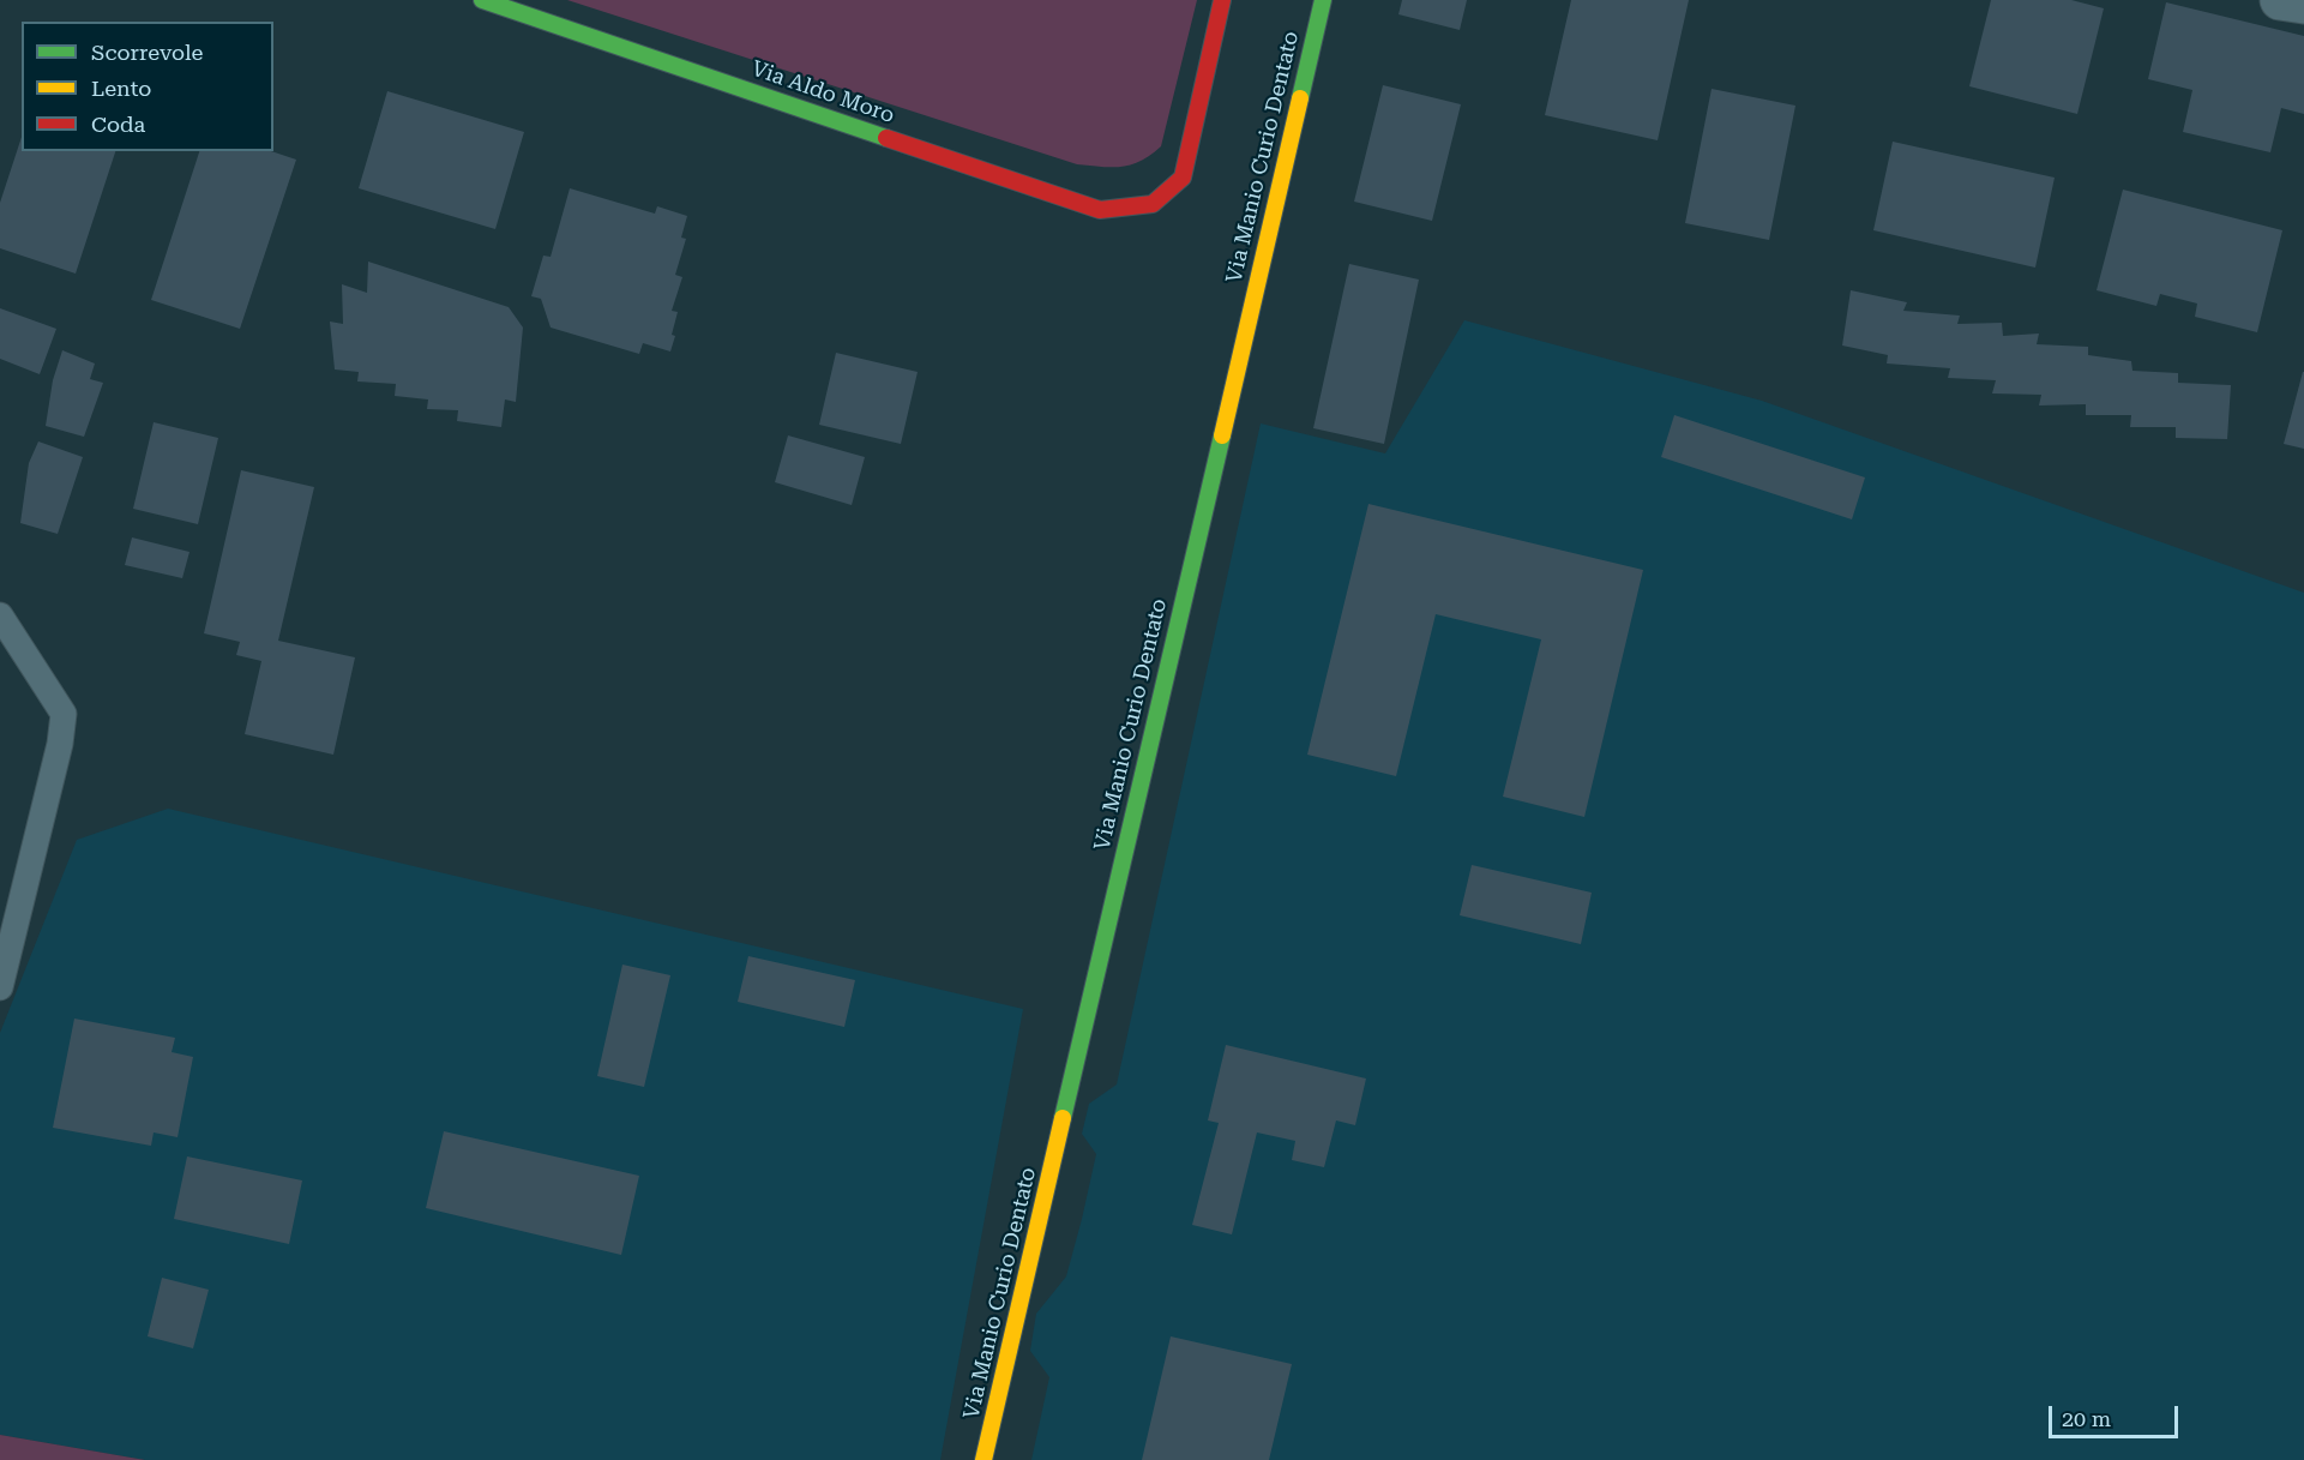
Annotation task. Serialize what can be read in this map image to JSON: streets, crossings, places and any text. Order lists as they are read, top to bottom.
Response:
{
  "streets": {
    "main road": ["Via Aldo Moro", "Via Manio Curio Dentato"]
  },
  "legend": ["Scorrevole", "Lento", "Coda"],
  "scale_bar": "20 m"
}
